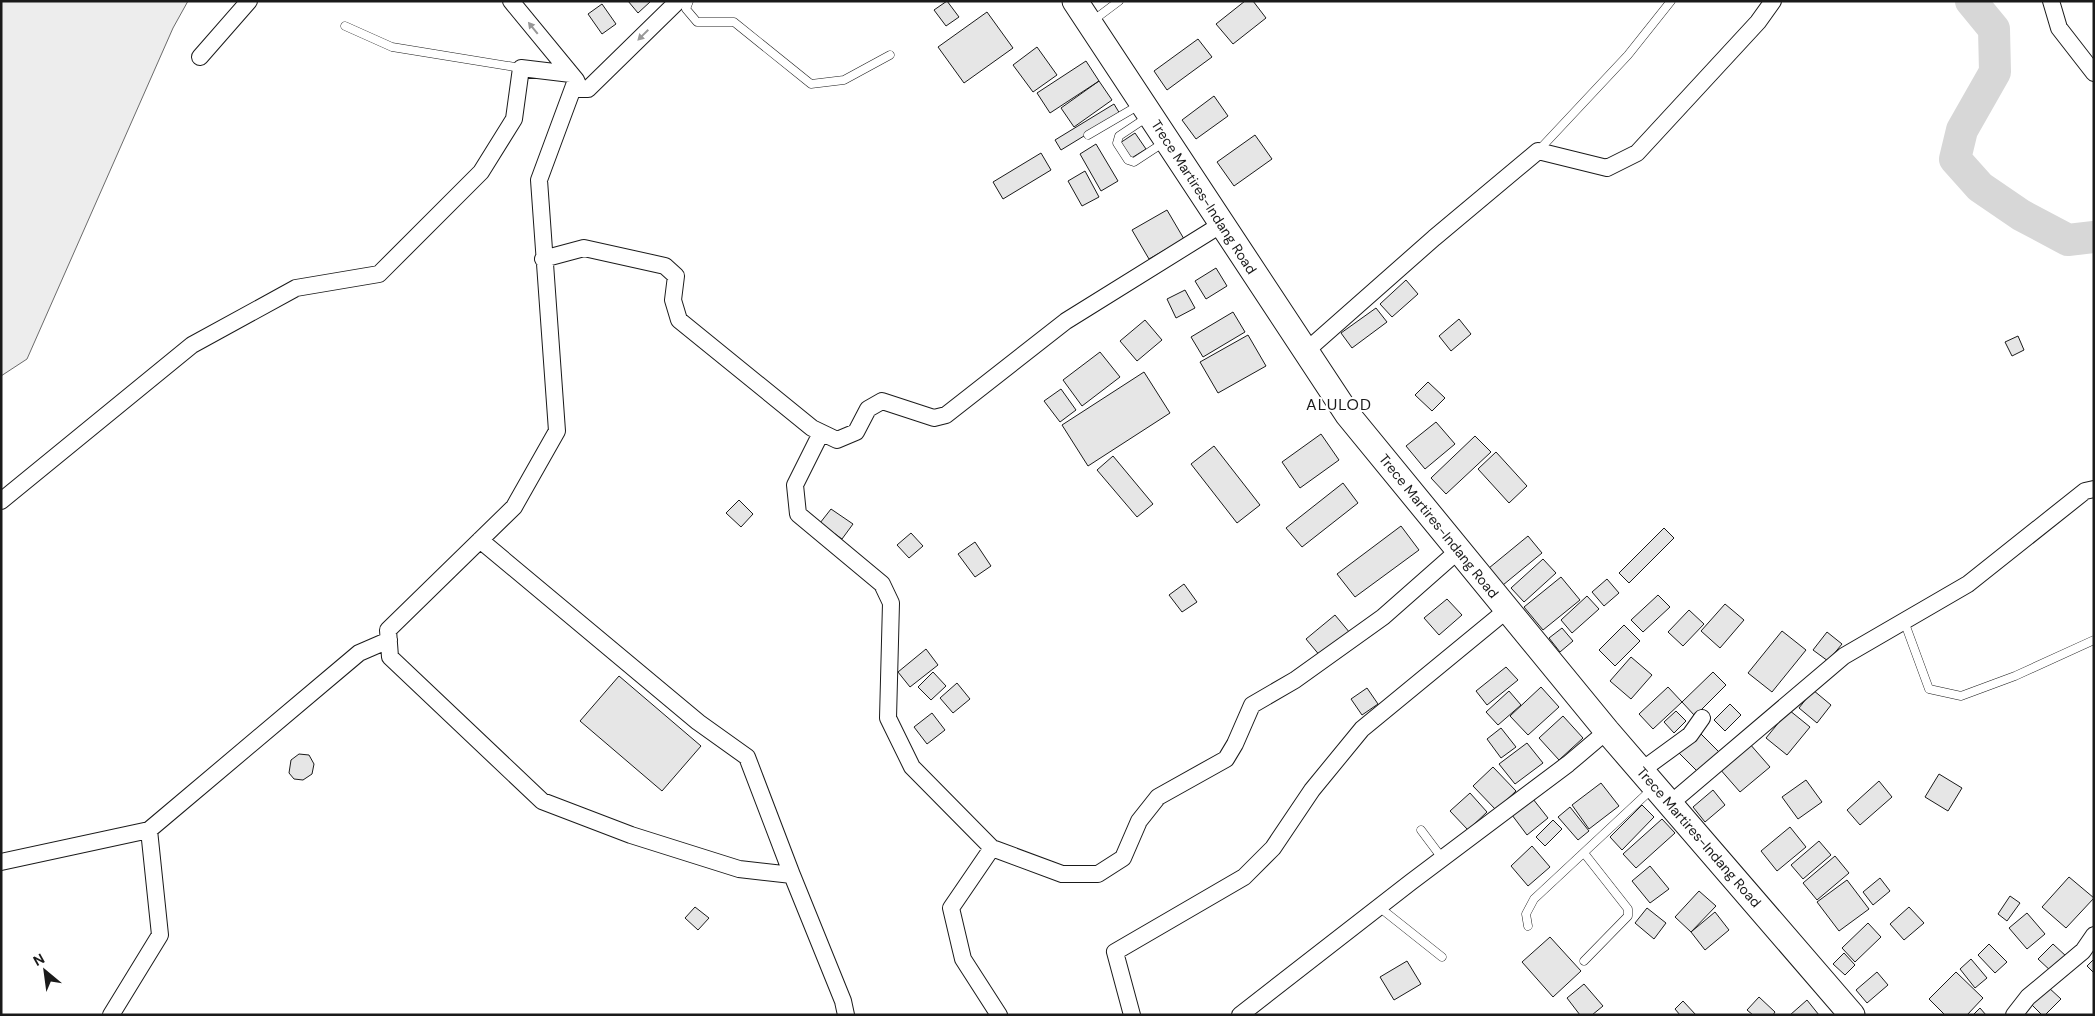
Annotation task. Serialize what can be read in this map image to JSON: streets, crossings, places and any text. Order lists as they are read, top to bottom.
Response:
{
  "streets": {
    "main road": ["Trece Martires-Indang Road"]
  },
  "districts": ["ALULOD"],
  "north": "top left"
}
